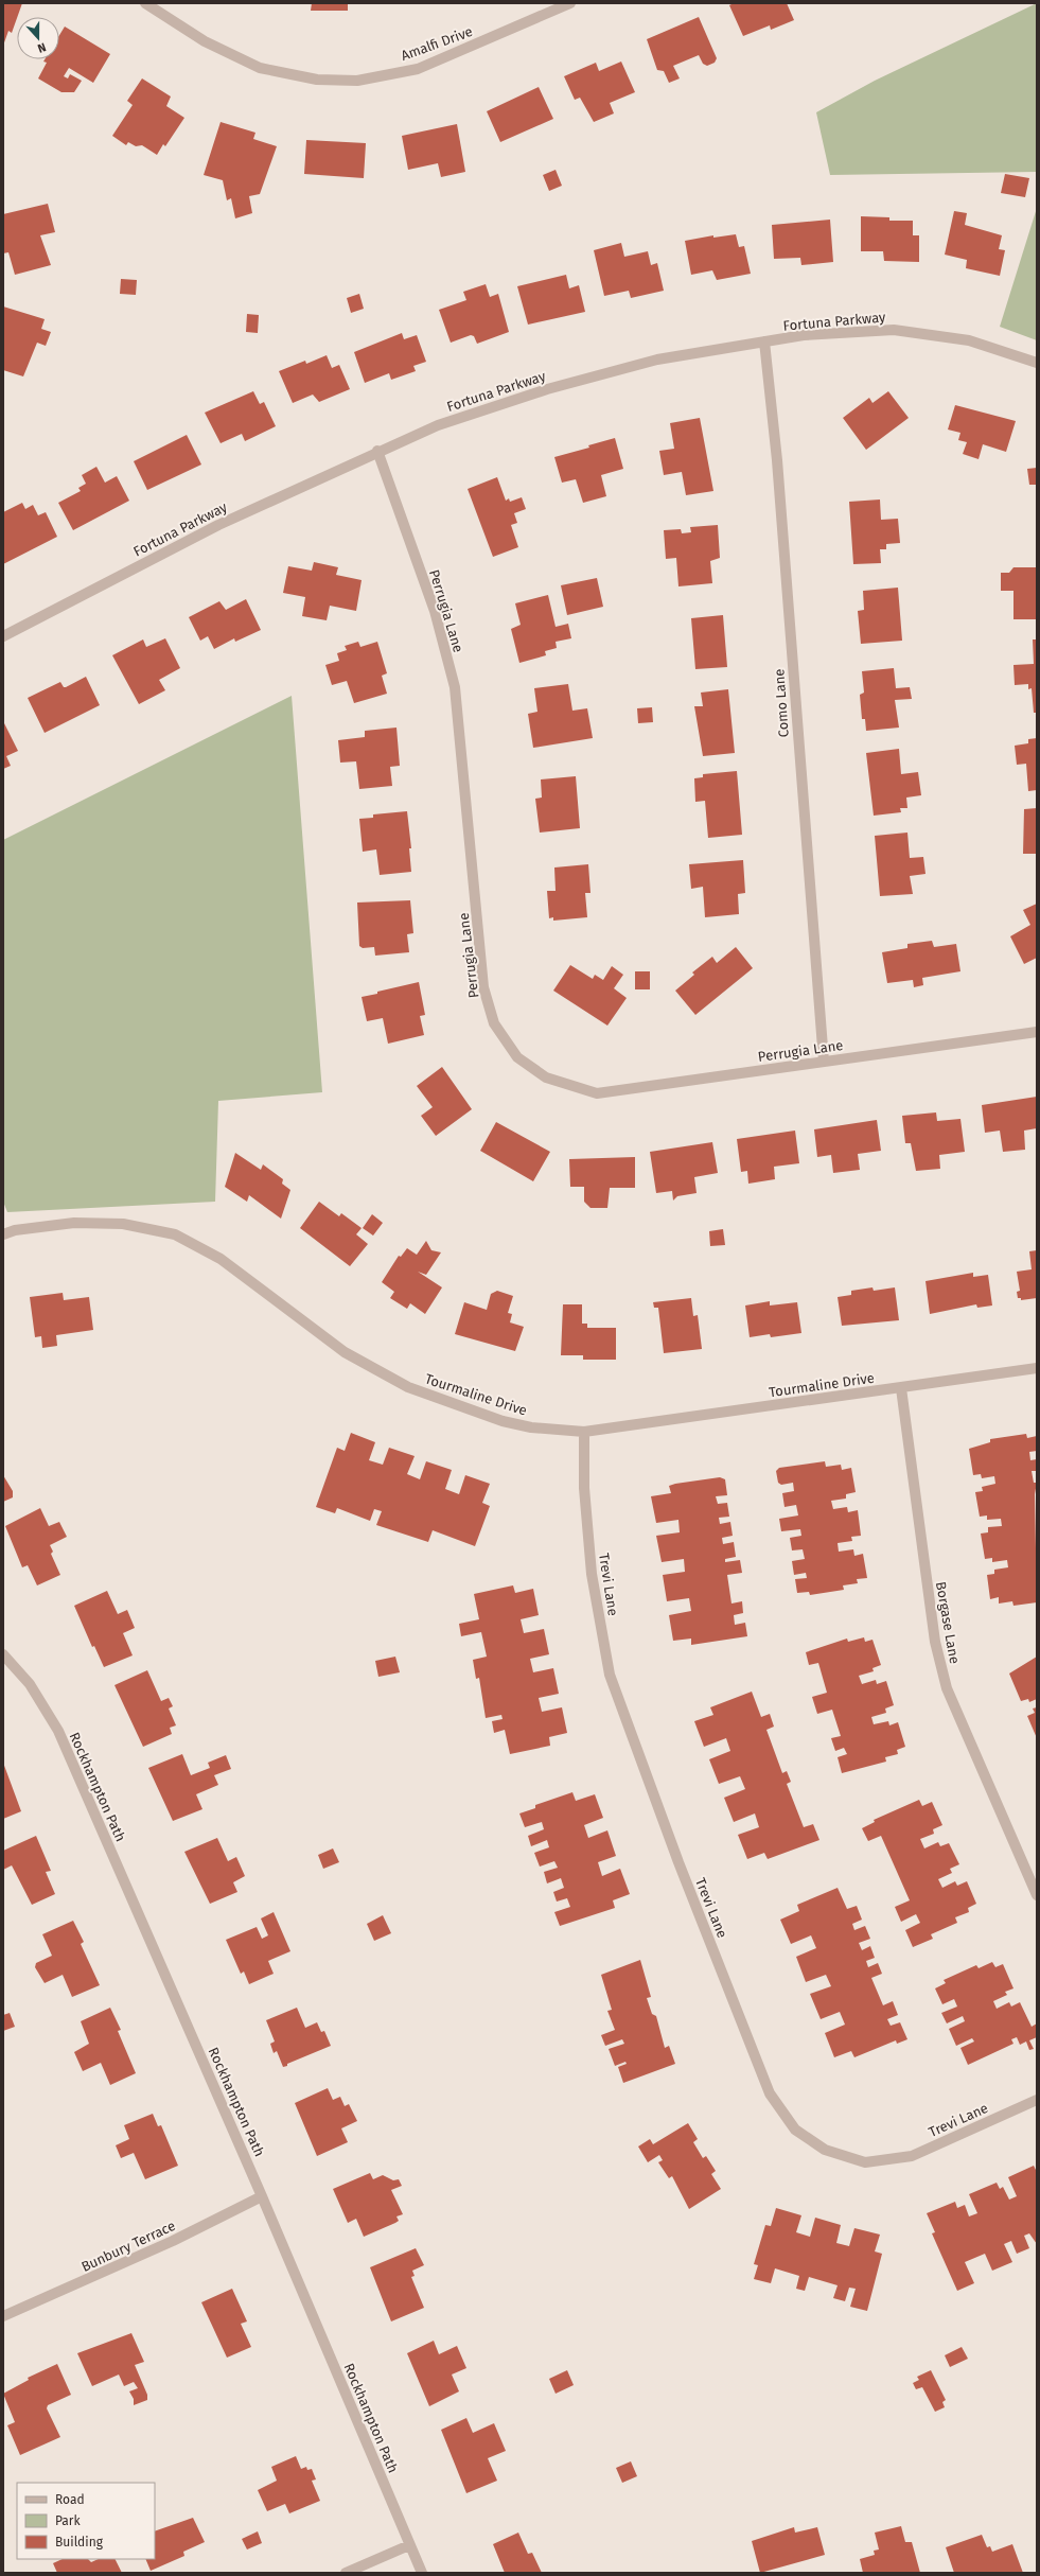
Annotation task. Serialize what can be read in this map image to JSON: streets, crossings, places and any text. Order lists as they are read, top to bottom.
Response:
{
  "streets": {
    "street": [
      "Amalfi Drive",
      "Fortuna Parkway",
      "Perrugia Lane",
      "Como Lane",
      "Tourmaline Drive",
      "Trevi Lane",
      "Borgase Lane",
      "Rockhampton Path",
      "Bunbury Terrace"
    ]
  },
  "crossings": [
    ["Fortuna Parkway", "Perrugia Lane"],
    ["Fortuna Parkway", "Como Lane"],
    ["Perrugia Lane", "Como Lane"],
    ["Tourmaline Drive", "Trevi Lane"],
    ["Tourmaline Drive", "Borgase Lane"],
    ["Rockhampton Path", "Bunbury Terrace"]
  ],
  "legend": ["Road", "Park", "Building"],
  "north": "bottom"
}
